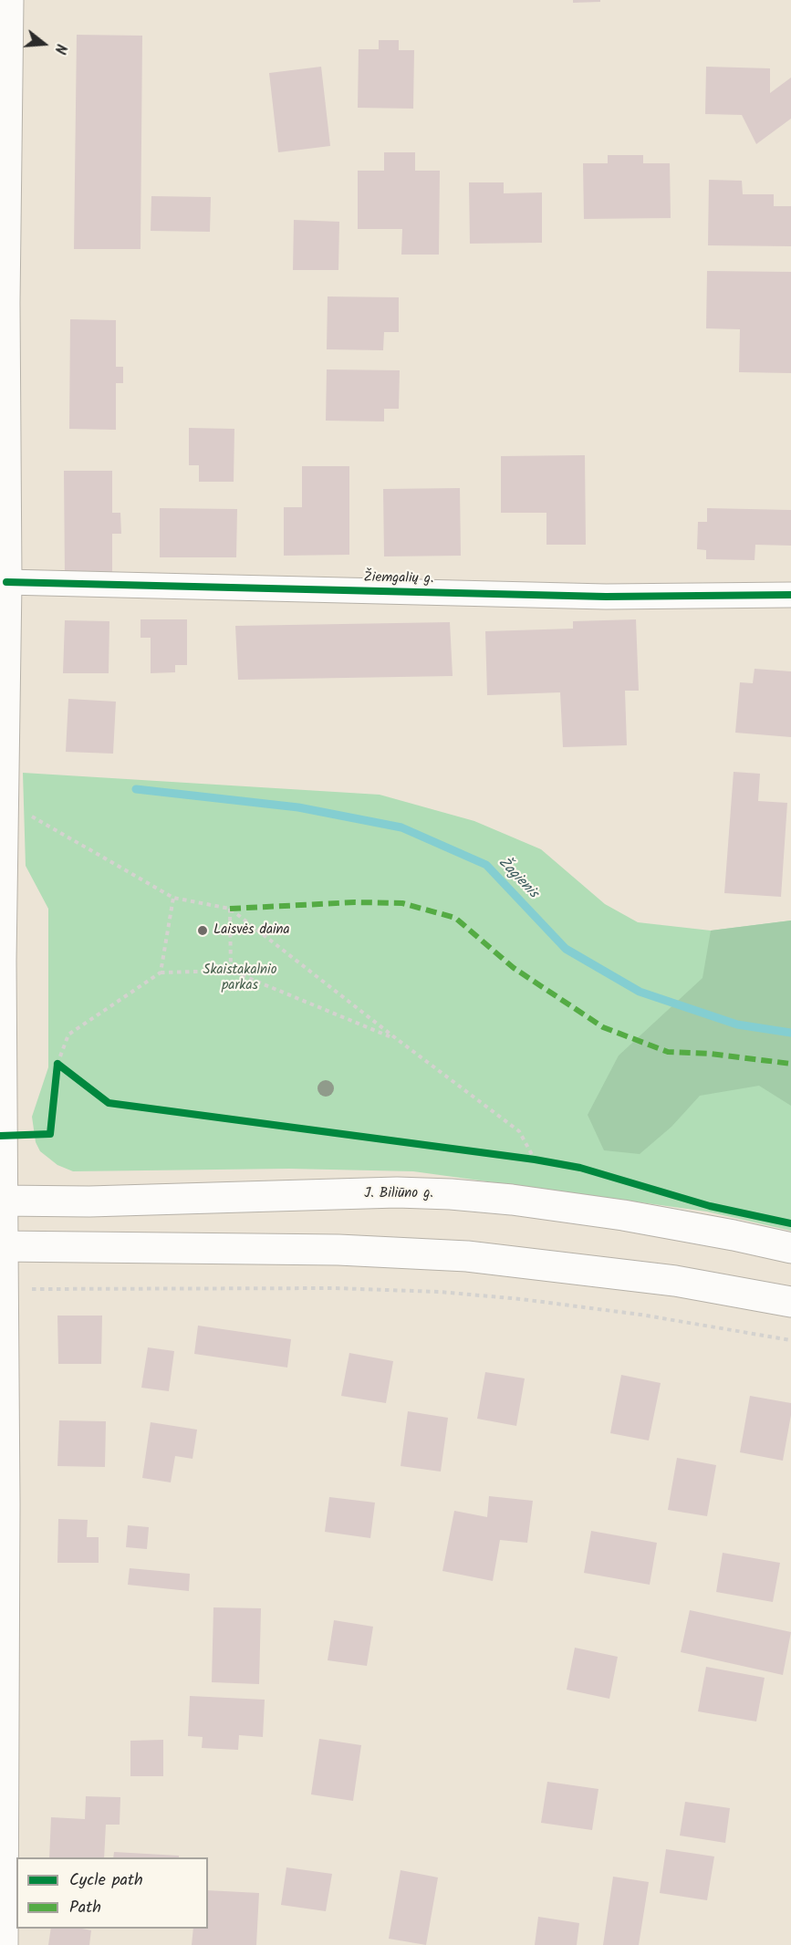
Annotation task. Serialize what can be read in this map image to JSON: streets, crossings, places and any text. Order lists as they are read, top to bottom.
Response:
{
  "streets": {
    "main road": ["J. Biliūno g."],
    "street": ["Žiemgalių g."]
  },
  "water": ["Žagienis"],
  "parks": ["Skaistakalnio parkas"],
  "places": ["Laisvės daina"],
  "legend": ["Cycle path", "Path"],
  "north": "right"
}
